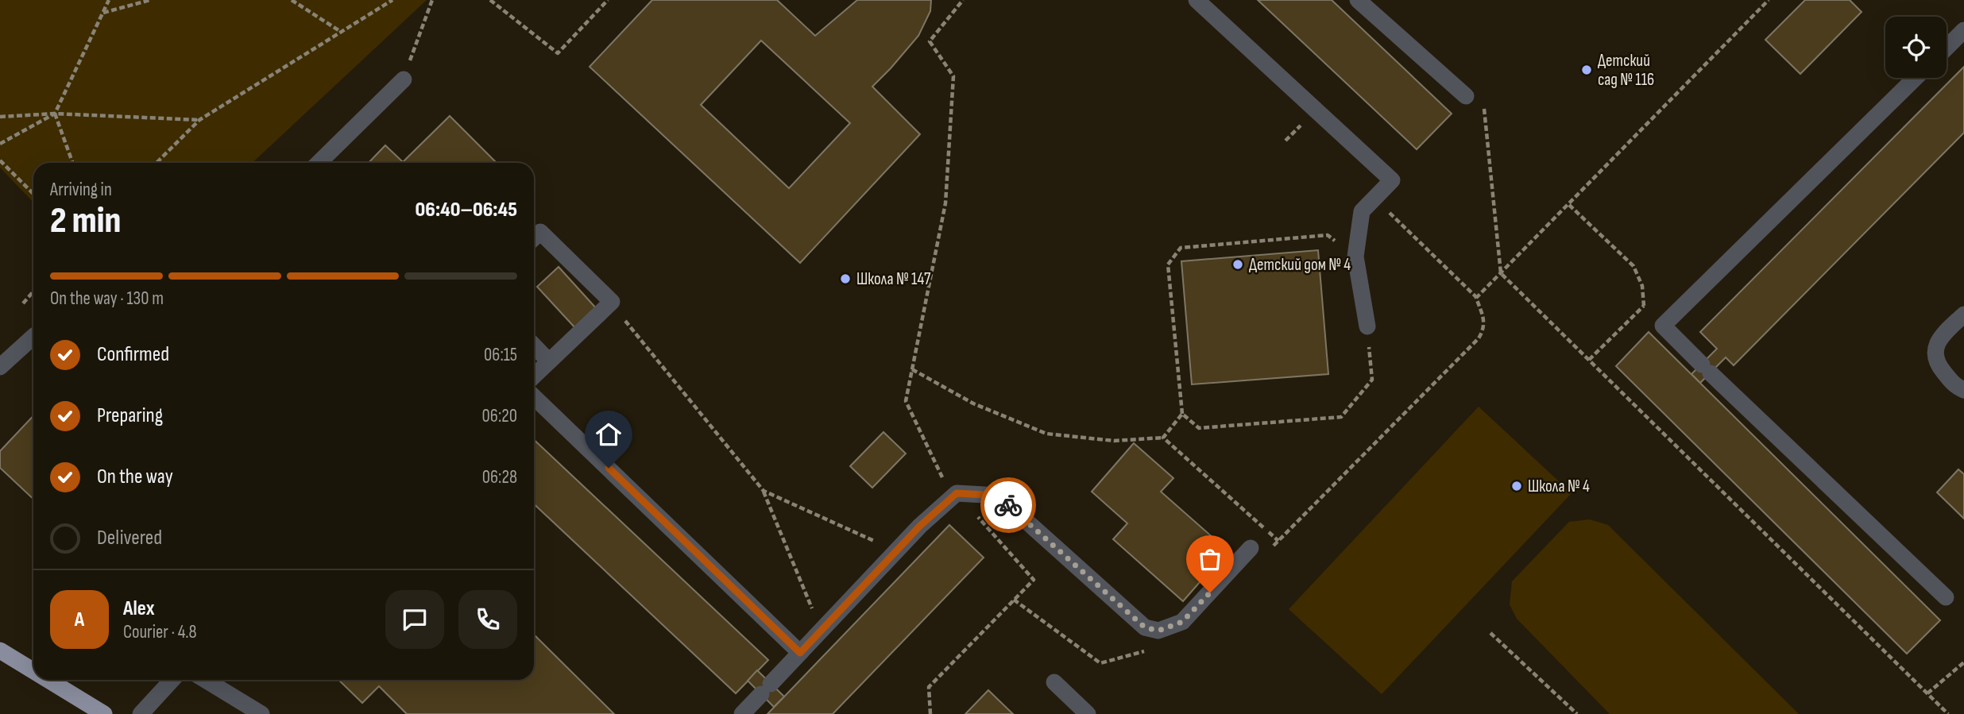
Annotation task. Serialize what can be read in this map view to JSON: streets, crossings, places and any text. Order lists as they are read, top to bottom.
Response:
{
  "places": [
    "Детский сад № 116",
    "Детский дом № 4",
    "Школа № 147",
    "Школа № 4"
  ],
  "page": {
    "heading": ["2 min", "Arriving in", "06:40–06:45"],
    "panel": ["Alex", "Courier · 4.8"],
    "bar": "On the way · 130 m",
    "list": [
      ["Confirmed", "06:15"],
      ["Preparing", "06:20"],
      ["On the way", "06:28"],
      "Delivered"
    ],
    "round": "A"
  }
}
